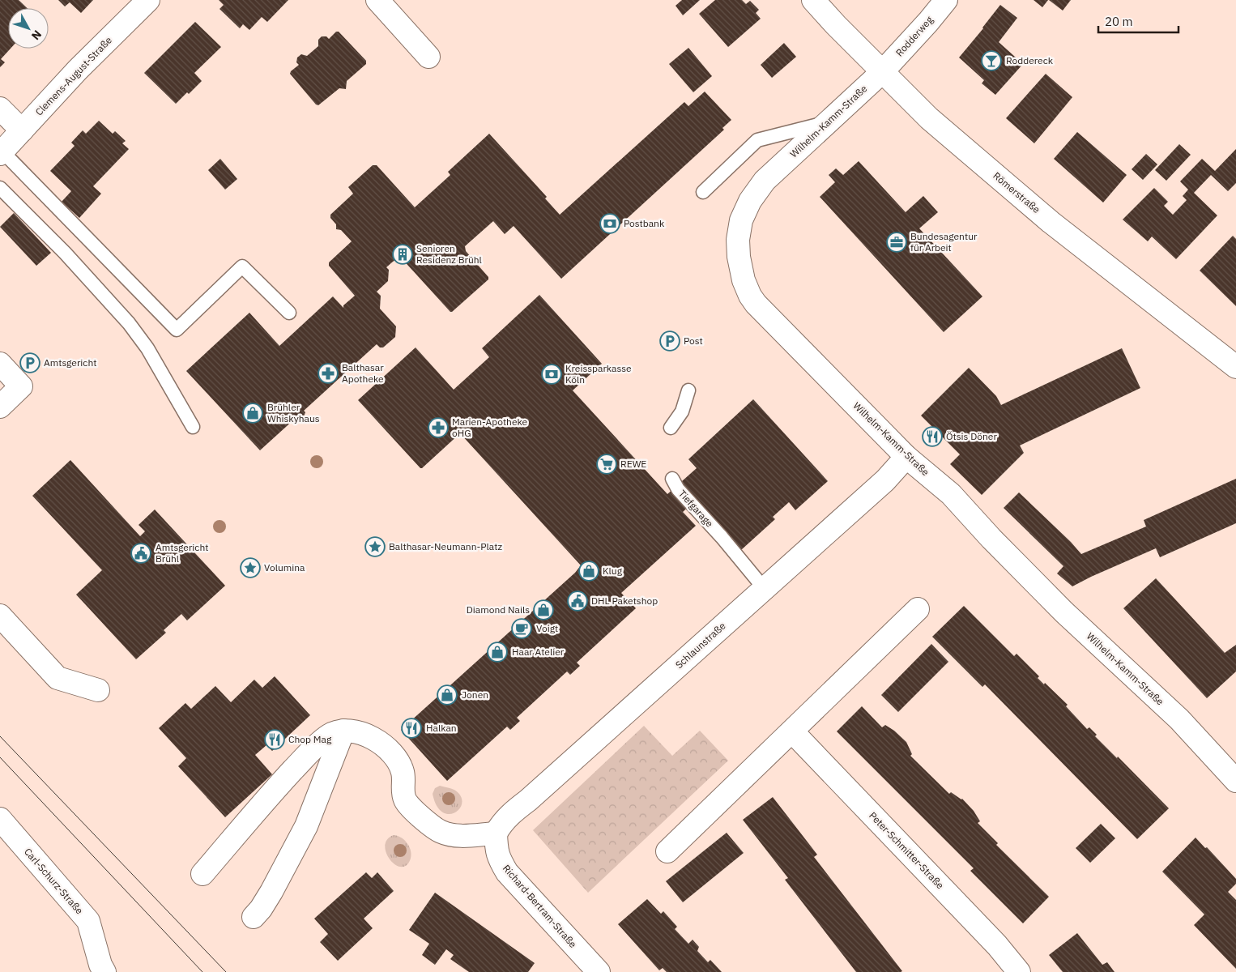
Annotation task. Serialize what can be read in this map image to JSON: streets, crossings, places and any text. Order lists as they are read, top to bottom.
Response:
{
  "streets": {
    "street": [
      "Rodderweg",
      "Clemens-August-Straße",
      "Wilhelm-Kamm-Straße",
      "Römerstraße",
      "Schlaunstraße",
      "Peter-Schmitter-Straße",
      "Carl-Schurz-Straße",
      "Richard-Bertram-Straße"
    ],
    "lane": ["Tiefgarage"]
  },
  "crossings": [
    ["Rodderweg", "Wilhelm-Kamm-Straße"],
    ["Rodderweg", "Römerstraße"],
    ["Wilhelm-Kamm-Straße", "Römerstraße"],
    ["Wilhelm-Kamm-Straße", "Schlaunstraße"],
    ["Tiefgarage", "Schlaunstraße"],
    ["Schlaunstraße", "Richard-Bertram-Straße"]
  ],
  "places": {
    "bar": ["Roddereck"],
    "bank": ["Postbank", "Kreissparkasse Köln"],
    "office": ["Bundesagentur für Arbeit"],
    "building": ["Senioren Residenz Brühl"],
    "parking": ["Post", "Amtsgericht"],
    "pharmacy": ["Balthasar Apotheke", "Marien-Apotheke oHG"],
    "shop": [
      "Brühler Whiskyhaus",
      "Klug",
      "Diamond Nails",
      "Haar Atelier",
      "Jonen"
    ],
    "restaurant": ["Ötsis Döner", "Halkan", "Chop Mag"],
    "supermarket": ["REWE"],
    "place": ["Balthasar-Neumann-Platz", "Volumina"],
    "public building": ["Amtsgericht Brühl", "DHL Paketshop"],
    "cafe": ["Voigt"]
  },
  "scale_bar": "20 m",
  "north": "bottom right"
}
